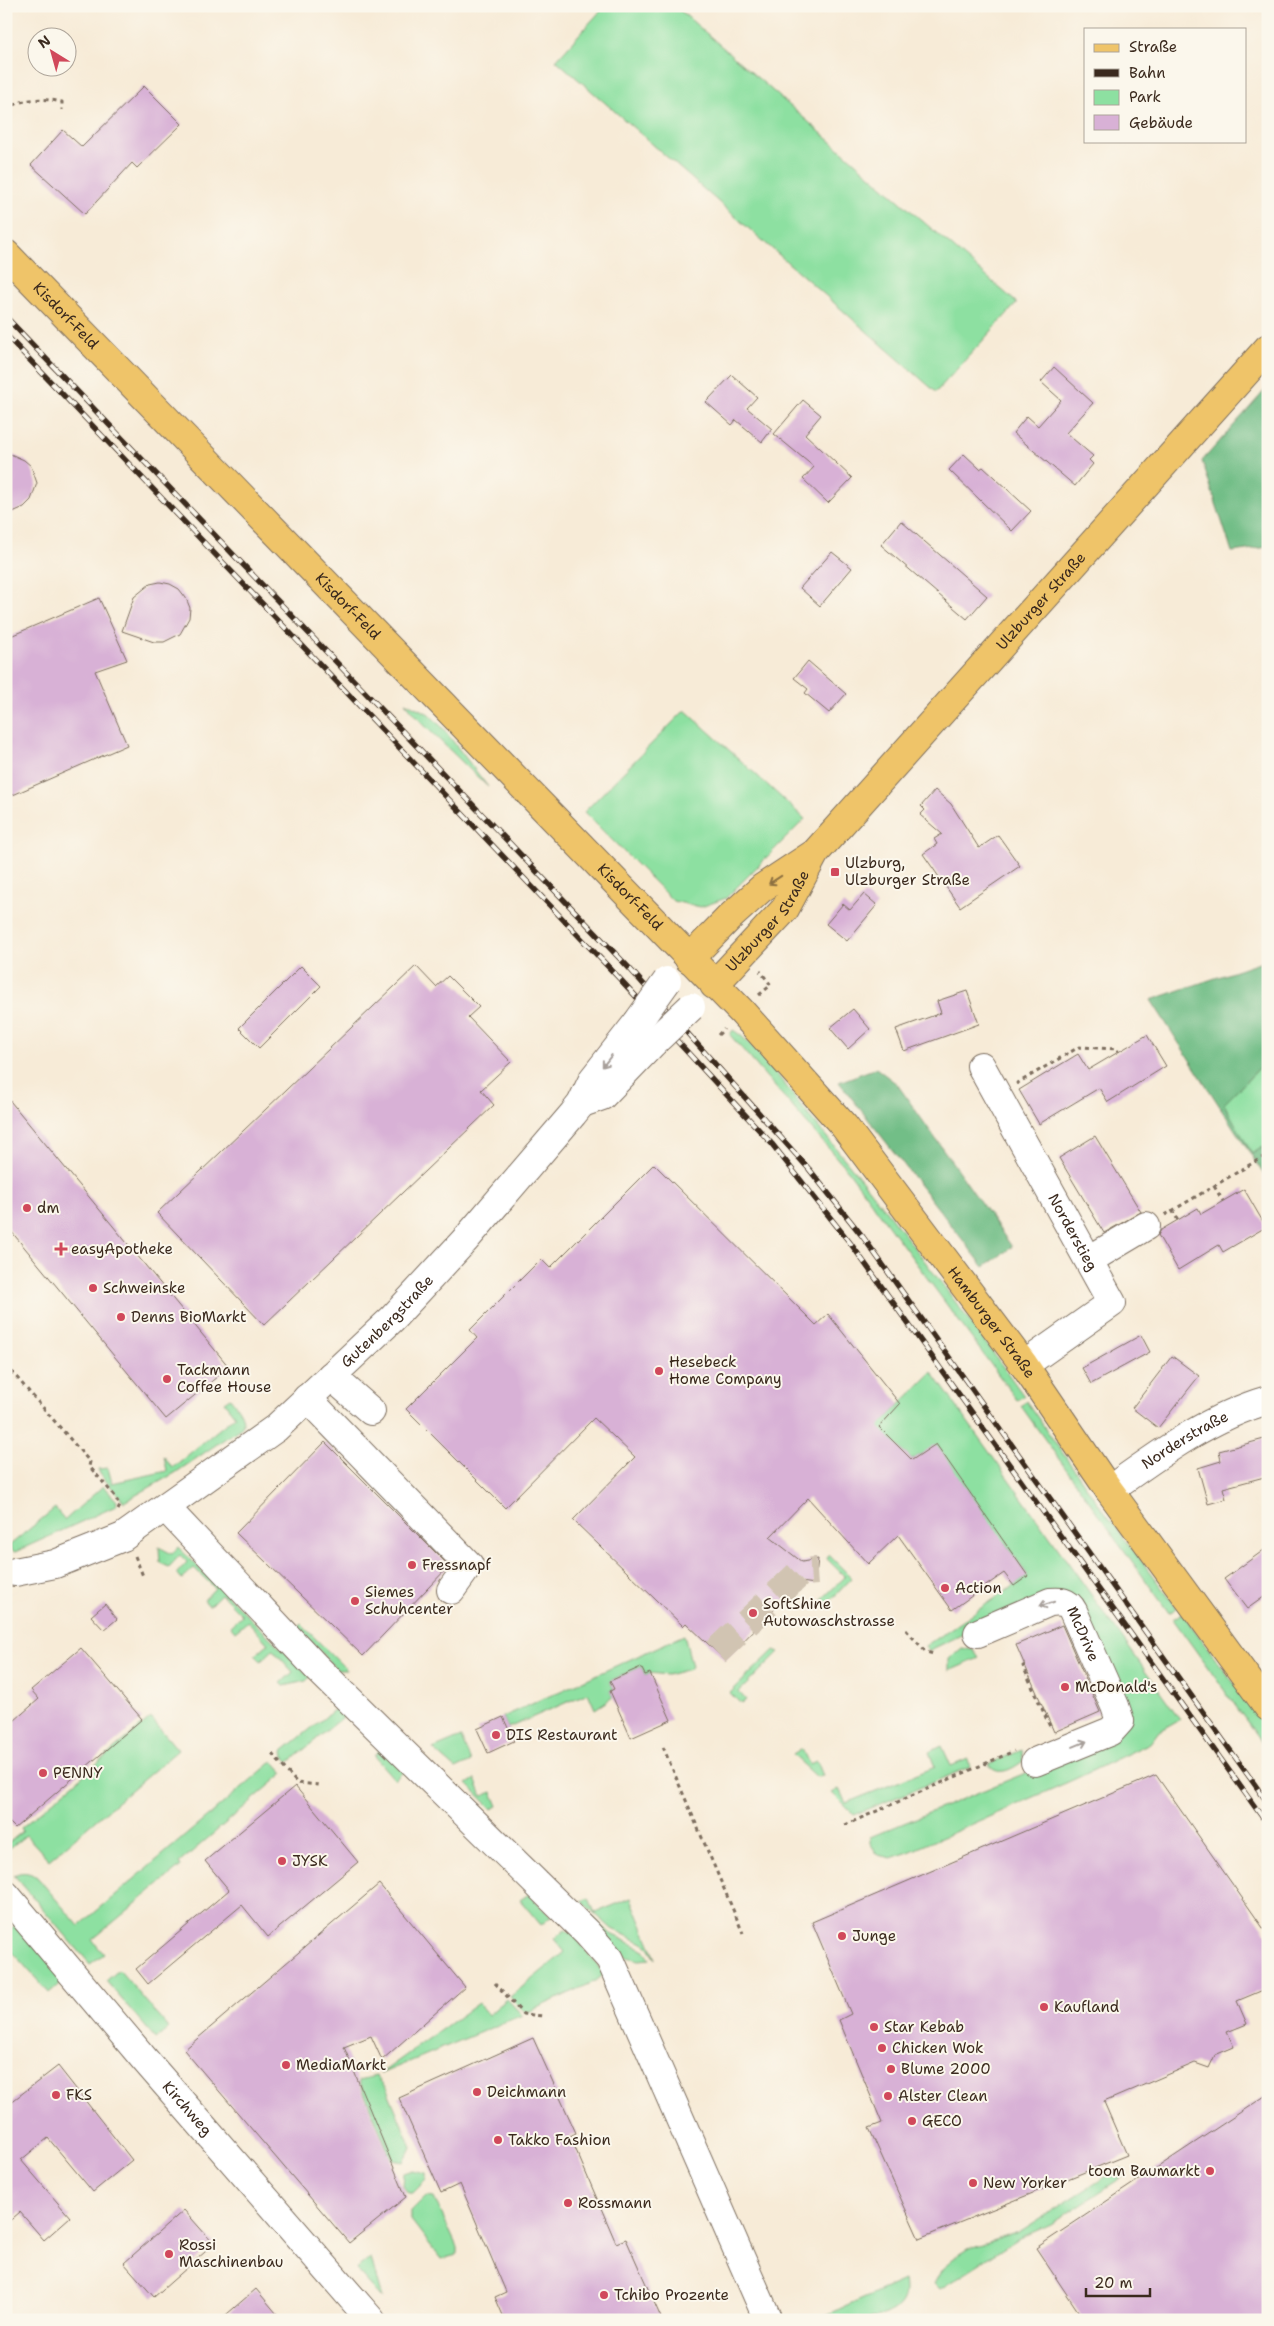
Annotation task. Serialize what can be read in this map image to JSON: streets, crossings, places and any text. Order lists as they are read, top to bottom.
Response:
{
  "streets": {
    "main road": ["Kisdorf-Feld", "Ulzburger Straße", "Hamburger Straße"],
    "street": [
      "Norderstieg",
      "Gutenbergstraße",
      "Norderstraße",
      "McDrive",
      "Kirchweg"
    ]
  },
  "crossings": [
    ["Kisdorf-Feld", "Ulzburger Straße"],
    ["Kisdorf-Feld", "Gutenbergstraße"],
    ["Kisdorf-Feld", "Hamburger Straße"],
    ["Ulzburger Straße", "Gutenbergstraße"],
    ["Ulzburger Straße", "Hamburger Straße"],
    ["Norderstieg", "Hamburger Straße"],
    ["Gutenbergstraße", "Hamburger Straße"],
    ["Hamburger Straße", "Norderstraße"]
  ],
  "places": {
    "transit": ["Ulzburg, Ulzburger Straße"],
    "other": [
      "dm",
      "Schweinske",
      "Denns BioMarkt",
      "Hesebeck Home Company",
      "Tackmann Coffee House",
      "Fressnapf",
      "Action",
      "Siemes Schuhcenter",
      "SoftShine Autowaschstrasse",
      "McDonald's",
      "DIS Restaurant",
      "PENNY",
      "JYSK",
      "Junge",
      "Kaufland",
      "Star Kebab",
      "Chicken Wok",
      "MediaMarkt",
      "Blume 2000",
      "Deichmann",
      "FKS",
      "Alster Clean",
      "GECO",
      "Takko Fashion",
      "toom Baumarkt",
      "New Yorker",
      "Rossmann",
      "Rossi Maschinenbau",
      "Tchibo Prozente"
    ],
    "health": ["easyApotheke"]
  },
  "legend": [
    "Straße",
    "Bahn",
    "Park",
    "Gebäude"
  ],
  "scale_bar": "20 m",
  "north": "top left"
}
